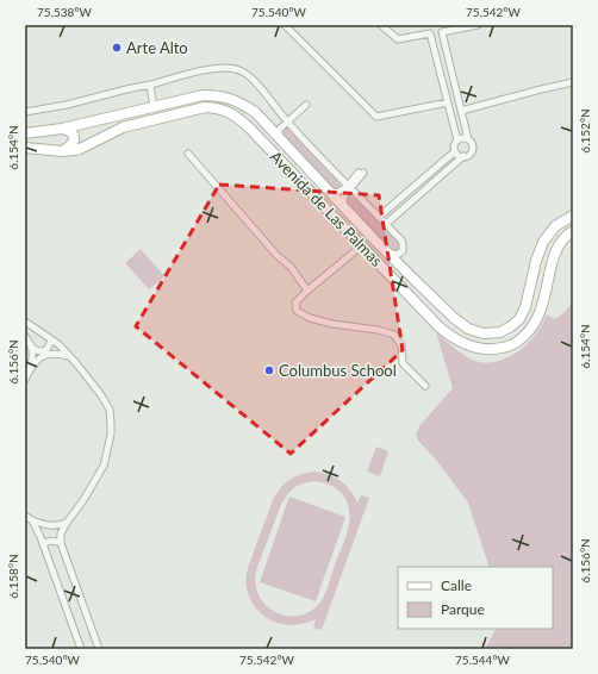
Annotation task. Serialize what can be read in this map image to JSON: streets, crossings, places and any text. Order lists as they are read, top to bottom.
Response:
{
  "streets": {
    "main road": ["Avenida de Las Palmas"]
  },
  "places": ["Arte Alto", "Columbus School"],
  "legend": ["Calle", "Parque"],
  "coordinates": [
    "75.538°W",
    "75.540°W",
    "75.542°W",
    "6.152°N",
    "6.154°N",
    "6.156°N",
    "6.158°N",
    "75.544°W"
  ]
}
